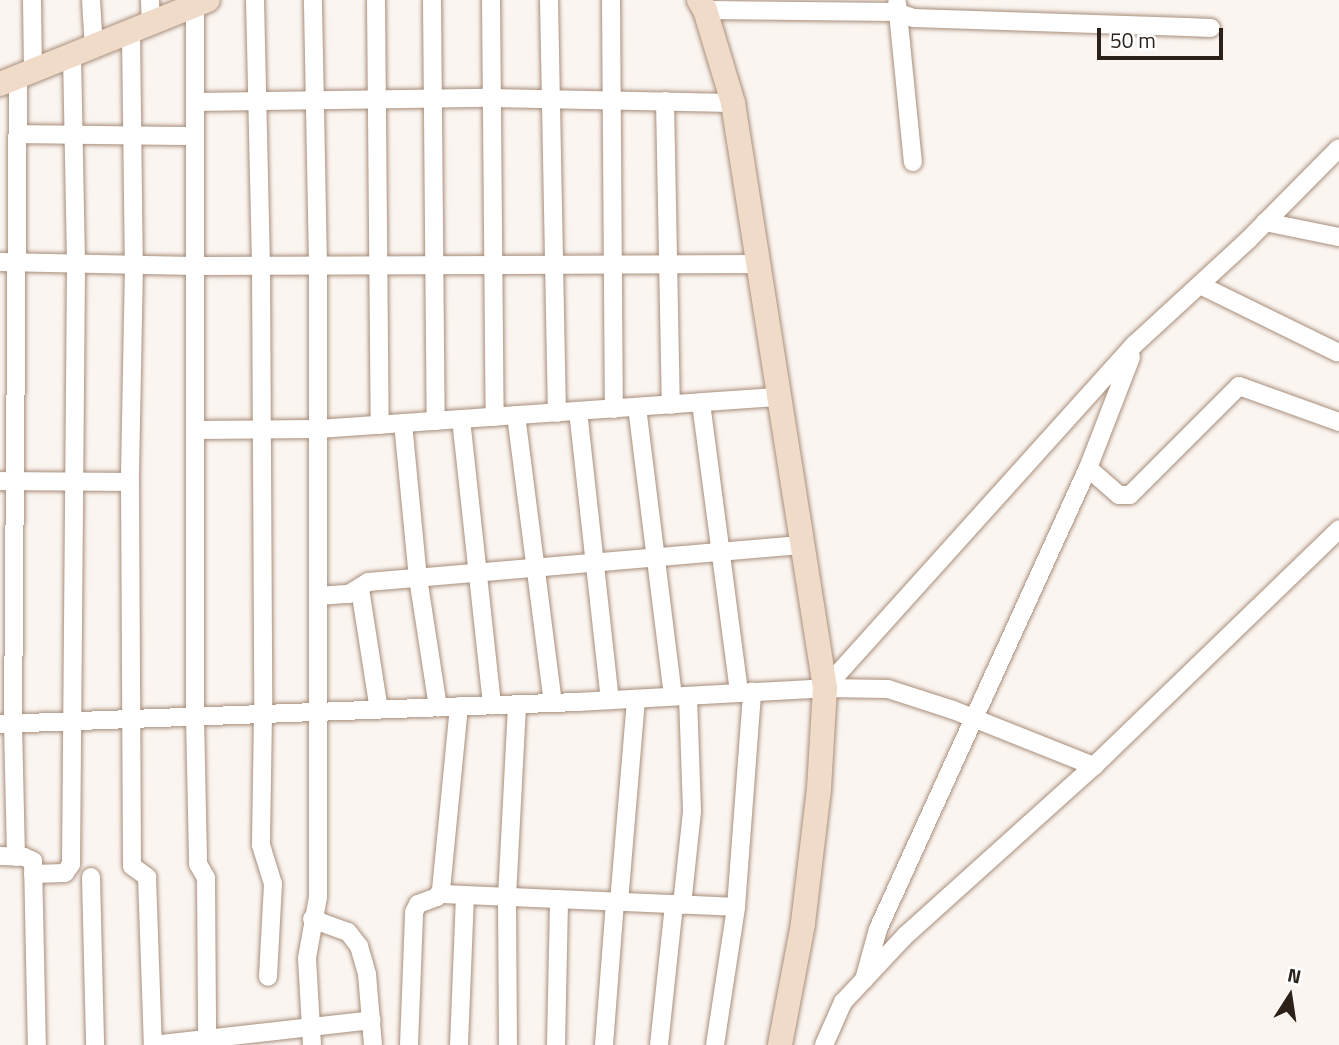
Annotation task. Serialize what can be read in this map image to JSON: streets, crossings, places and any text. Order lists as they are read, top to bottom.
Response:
{
  "scale_bar": "50 m",
  "north": "top"
}
